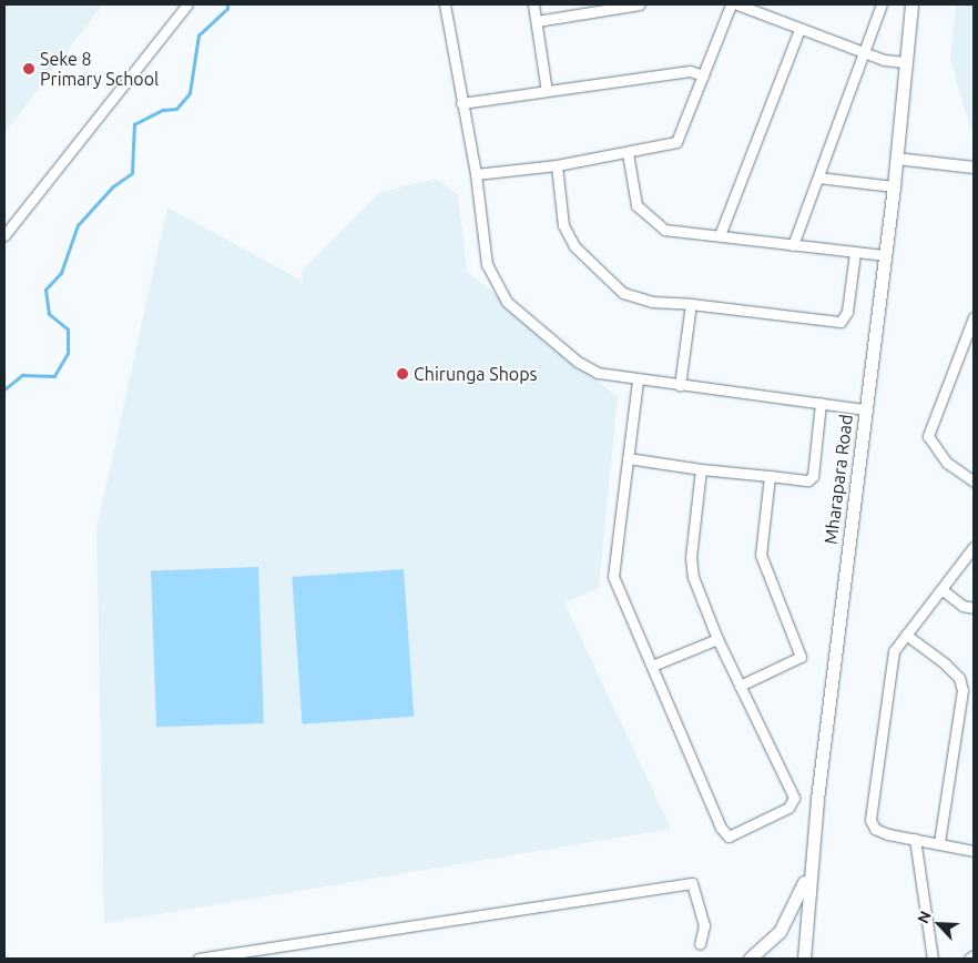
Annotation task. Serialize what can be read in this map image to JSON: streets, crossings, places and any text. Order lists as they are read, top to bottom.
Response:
{
  "streets": {
    "main road": ["Mharapara Road"]
  },
  "places": ["Seke 8 Primary School", "Chirunga Shops"],
  "north": "top left"
}
